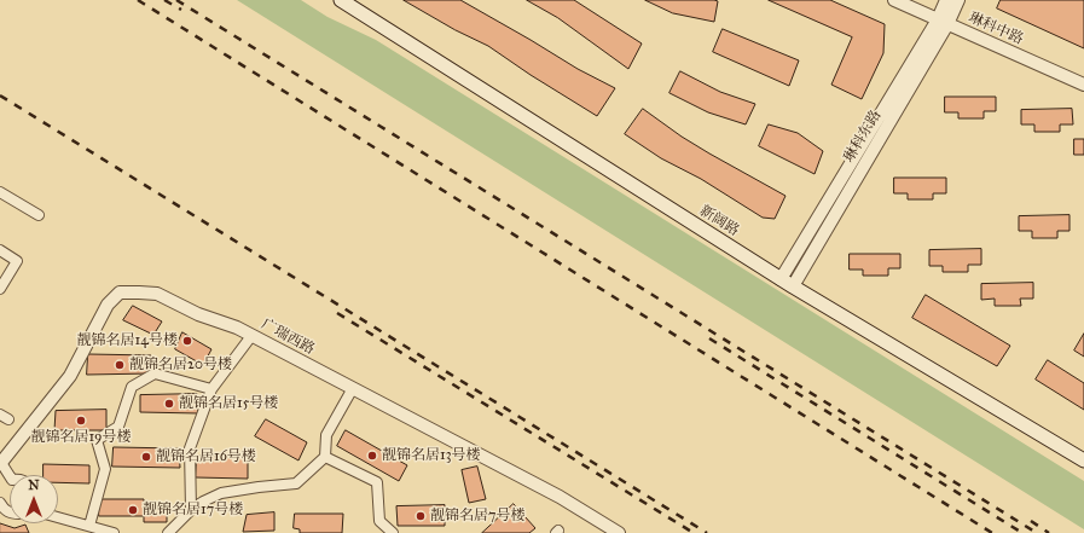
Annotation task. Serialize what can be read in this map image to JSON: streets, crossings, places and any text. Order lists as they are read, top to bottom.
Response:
{
  "streets": {
    "main road": ["新阔路"],
    "street": ["琳科中路", "琳科东路", "广瑞西路"]
  },
  "crossings": [
    ["琳科中路", "琳科东路"],
    ["琳科东路", "新阔路"]
  ],
  "places": [
    "靓锦名居14号楼",
    "靓锦名居20号楼",
    "靓锦名居15号楼",
    "靓锦名居19号楼",
    "靓锦名居13号楼",
    "靓锦名居16号楼",
    "靓锦名居17号楼",
    "靓锦名居7号楼"
  ],
  "north": "top"
}
